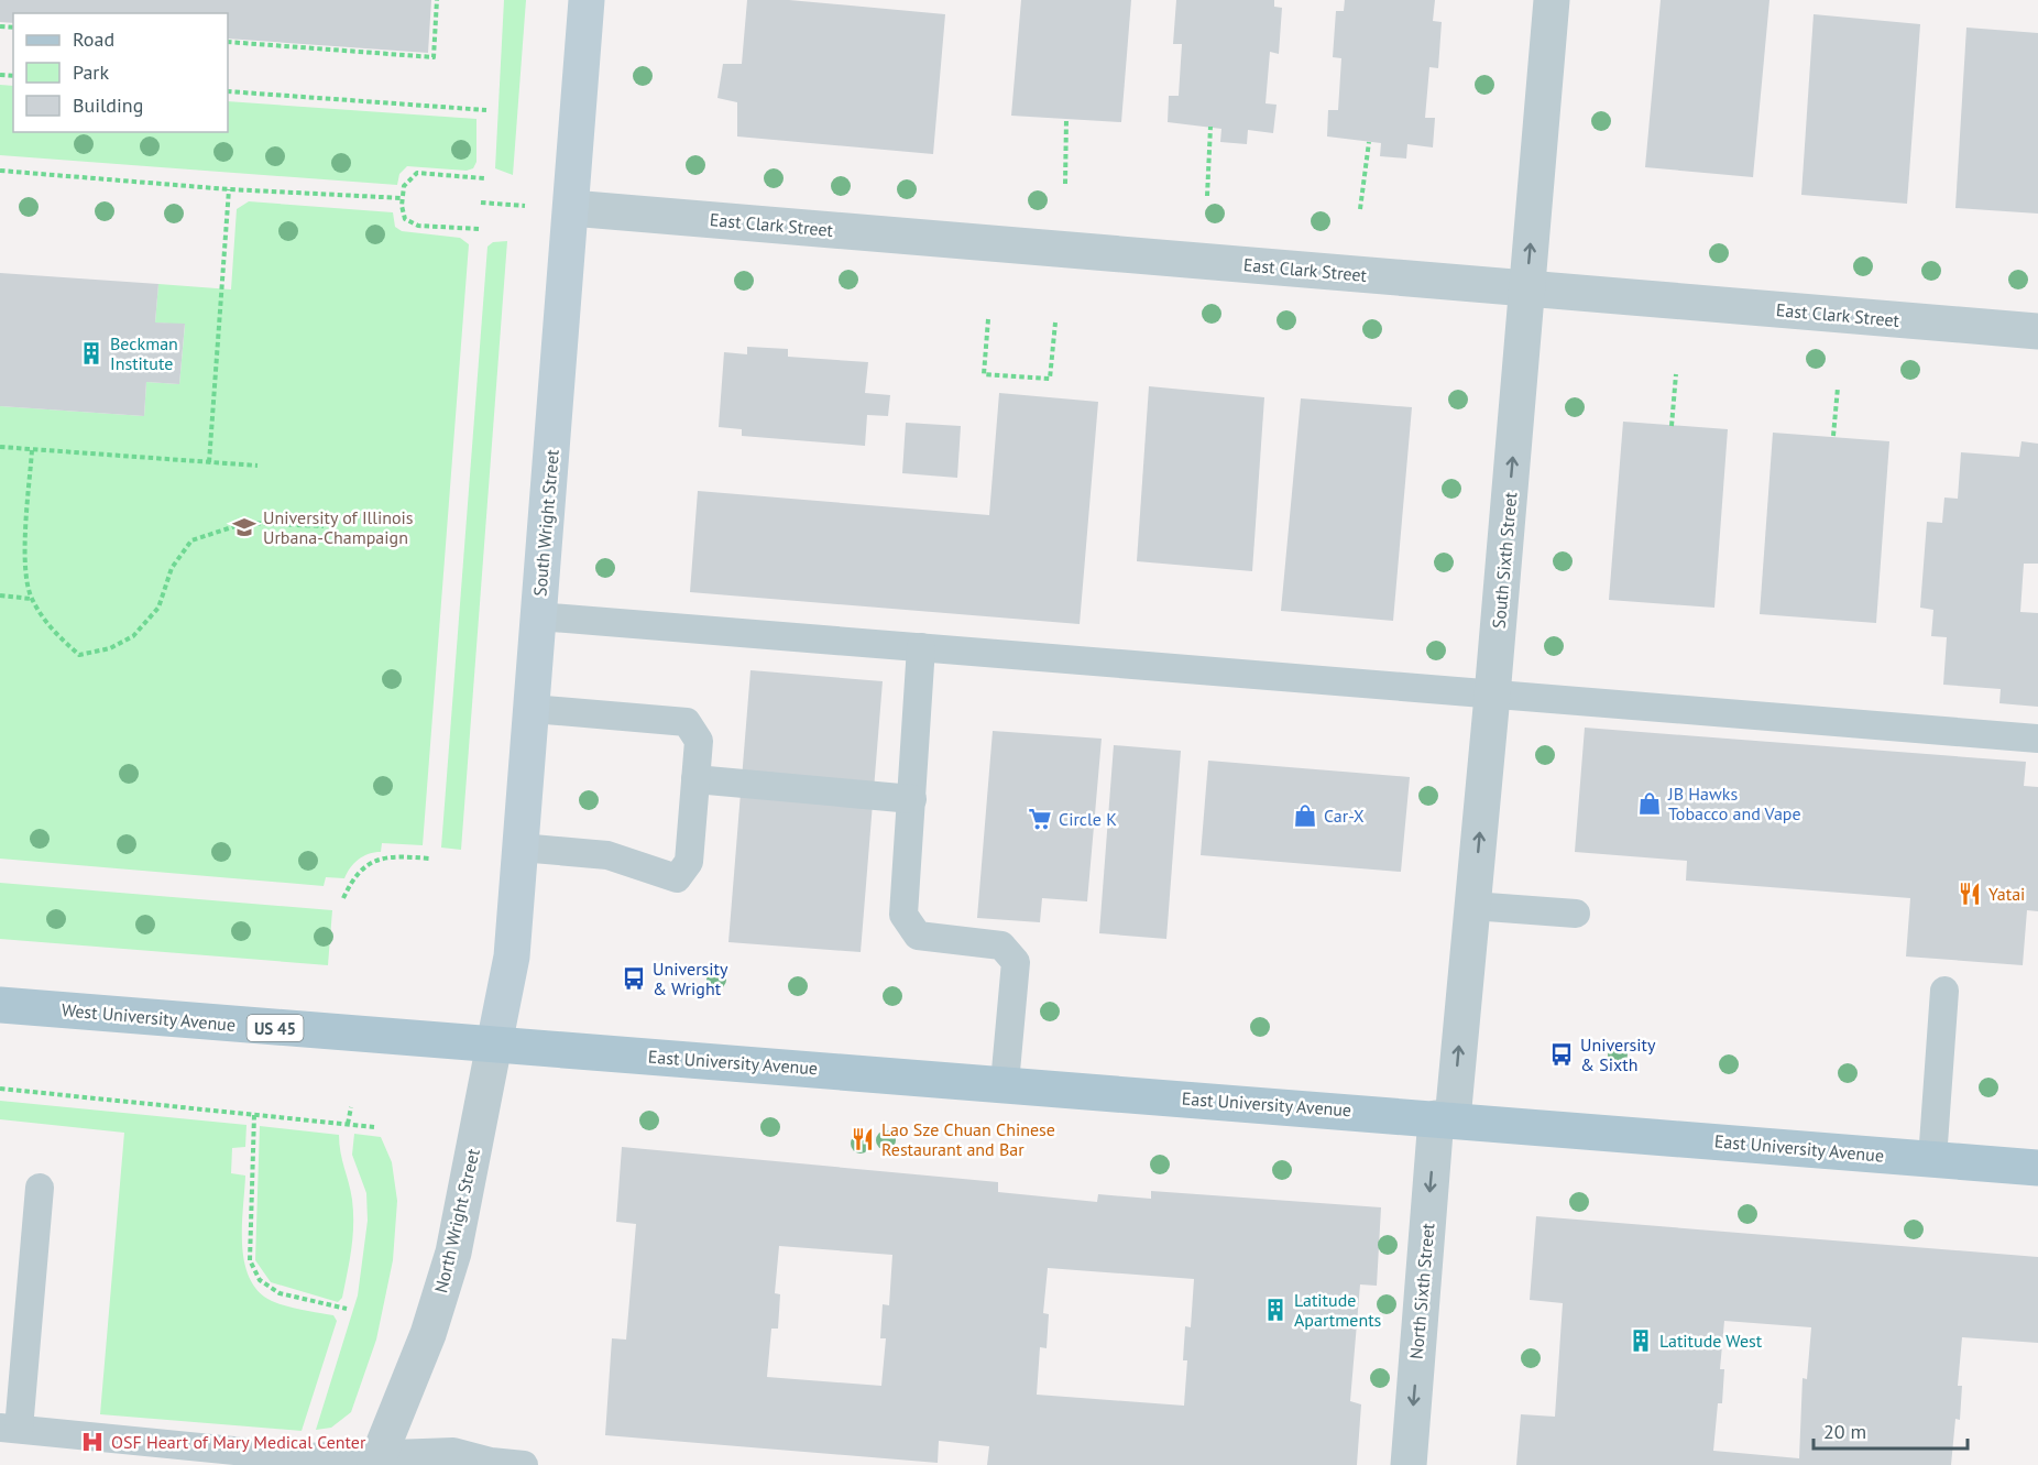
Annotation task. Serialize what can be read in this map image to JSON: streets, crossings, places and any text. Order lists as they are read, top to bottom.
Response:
{
  "streets": {
    "main road": [
      "South Wright Street",
      "West University Avenue",
      "US 45",
      "East University Avenue"
    ],
    "street": [
      "East Clark Street",
      "South Sixth Street",
      "North Wright Street",
      "North Sixth Street"
    ]
  },
  "crossings": [
    ["East Clark Street", "South Wright Street"],
    ["East Clark Street", "South Sixth Street"],
    ["South Wright Street", "West University Avenue"],
    ["South Wright Street", "East University Avenue"],
    ["South Wright Street", "North Wright Street"],
    ["South Sixth Street", "East University Avenue"],
    ["South Sixth Street", "North Sixth Street"],
    ["West University Avenue", "East University Avenue"],
    ["West University Avenue", "North Wright Street"],
    ["East University Avenue", "North Wright Street"],
    ["East University Avenue", "North Sixth Street"]
  ],
  "one_way": ["South Sixth Street", "North Sixth Street"],
  "places": {
    "building": ["Beckman Institute", "Latitude Apartments", "Latitude West"],
    "school or university": ["University of Illinois Urbana-Champaign"],
    "shop": ["JB Hawks Tobacco and Vape", "Car-X"],
    "supermarket": ["Circle K"],
    "restaurant": ["Yatai", "Lao Sze Chuan Chinese Restaurant and Bar"],
    "bus stop": ["University & Wright", "University & Sixth"],
    "hospital": ["OSF Heart of Mary Medical Center"]
  },
  "legend": ["Road", "Park", "Building"],
  "scale_bar": "20 m"
}
